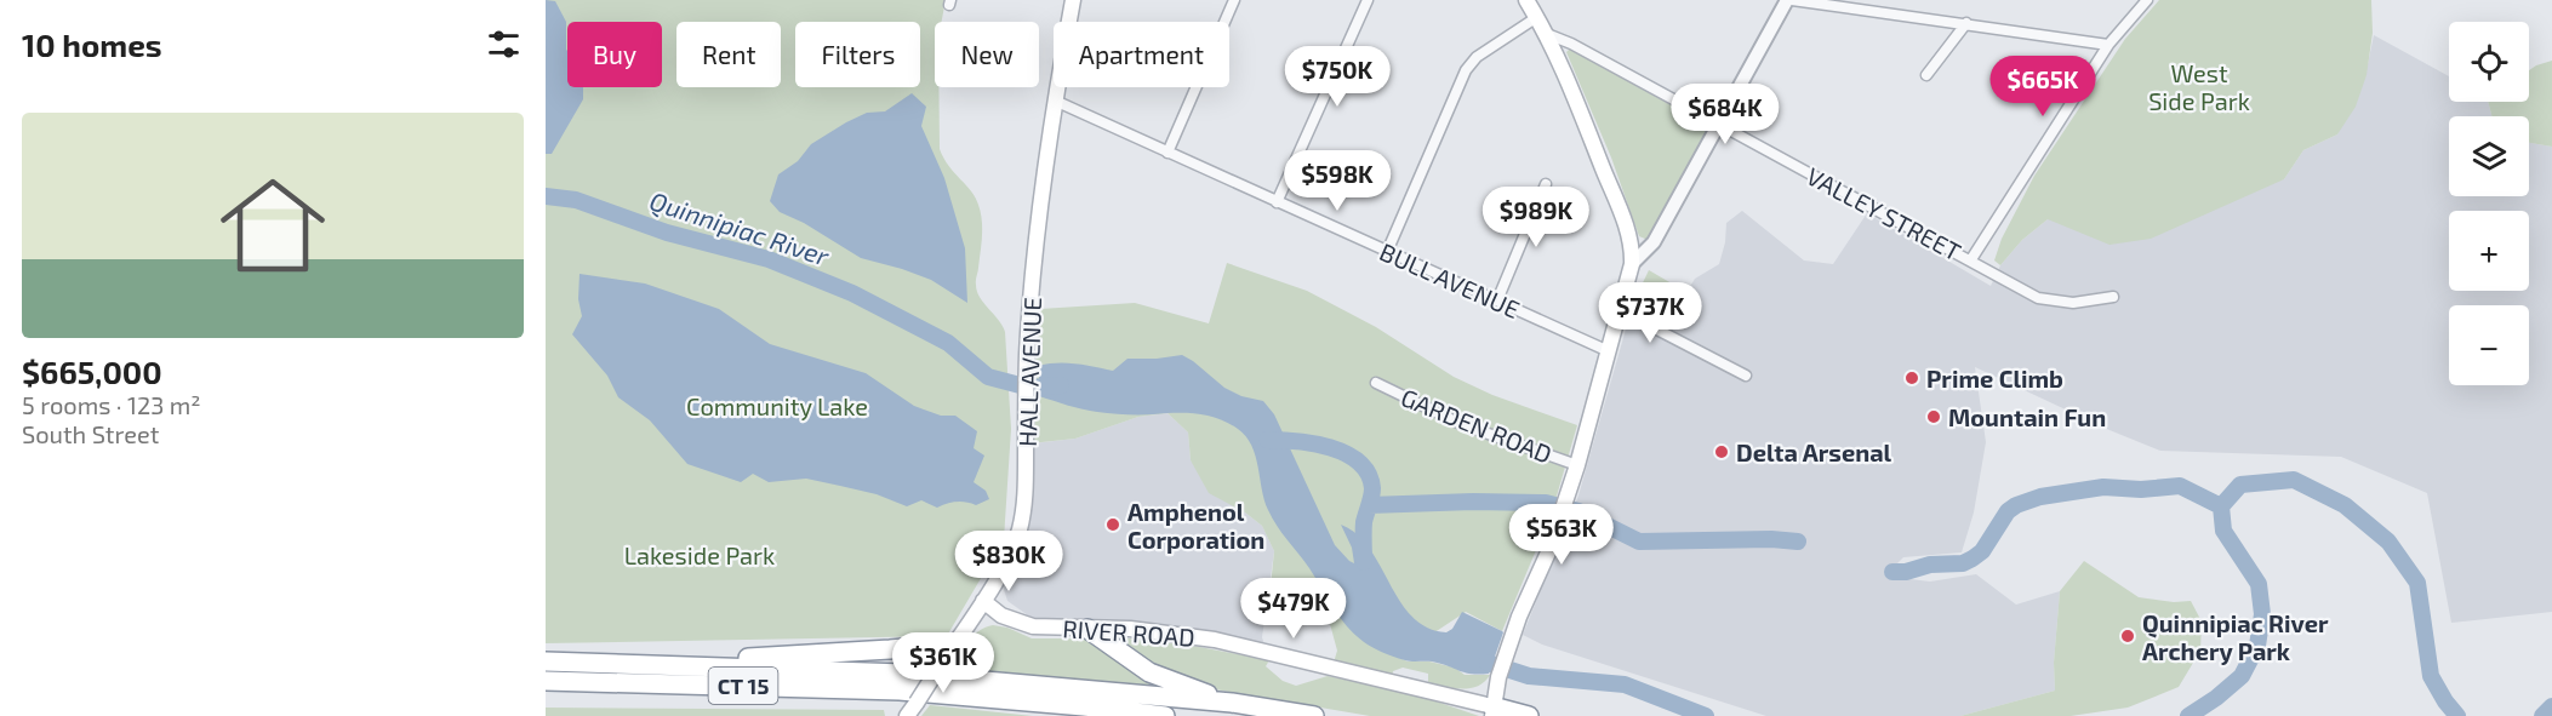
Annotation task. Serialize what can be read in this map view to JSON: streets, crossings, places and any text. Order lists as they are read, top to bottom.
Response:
{
  "streets": {
    "highway": ["CT 15"],
    "main road": ["HALL AVENUE", "RIVER ROAD"],
    "street": ["VALLEY STREET", "BULL AVENUE", "GARDEN ROAD"]
  },
  "crossings": [
    ["BULL AVENUE", "HALL AVENUE"],
    ["HALL AVENUE", "RIVER ROAD"]
  ],
  "water": ["Quinnipiac River"],
  "parks": ["West Side Park", "Community Lake", "Lakeside Park"],
  "places": [
    "Prime Climb",
    "Mountain Fun",
    "Delta Arsenal",
    "Amphenol Corporation",
    "Quinnipiac River Archery Park"
  ],
  "page": {
    "heading": "10 homes",
    "map_buttons": ["+", "−"],
    "chip": [
      "Buy",
      "Rent",
      "Filters",
      "New",
      "Apartment"
    ],
    "price": [
      "$750K",
      "$665K",
      "$684K",
      "$598K",
      "$989K",
      "$737K",
      "$563K",
      "$830K",
      "$479K",
      "$361K"
    ],
    "list": [
      {
        "name": "$665,000",
        "note": "5 rooms · 123 m² · South Street"
      }
    ]
  }
}
